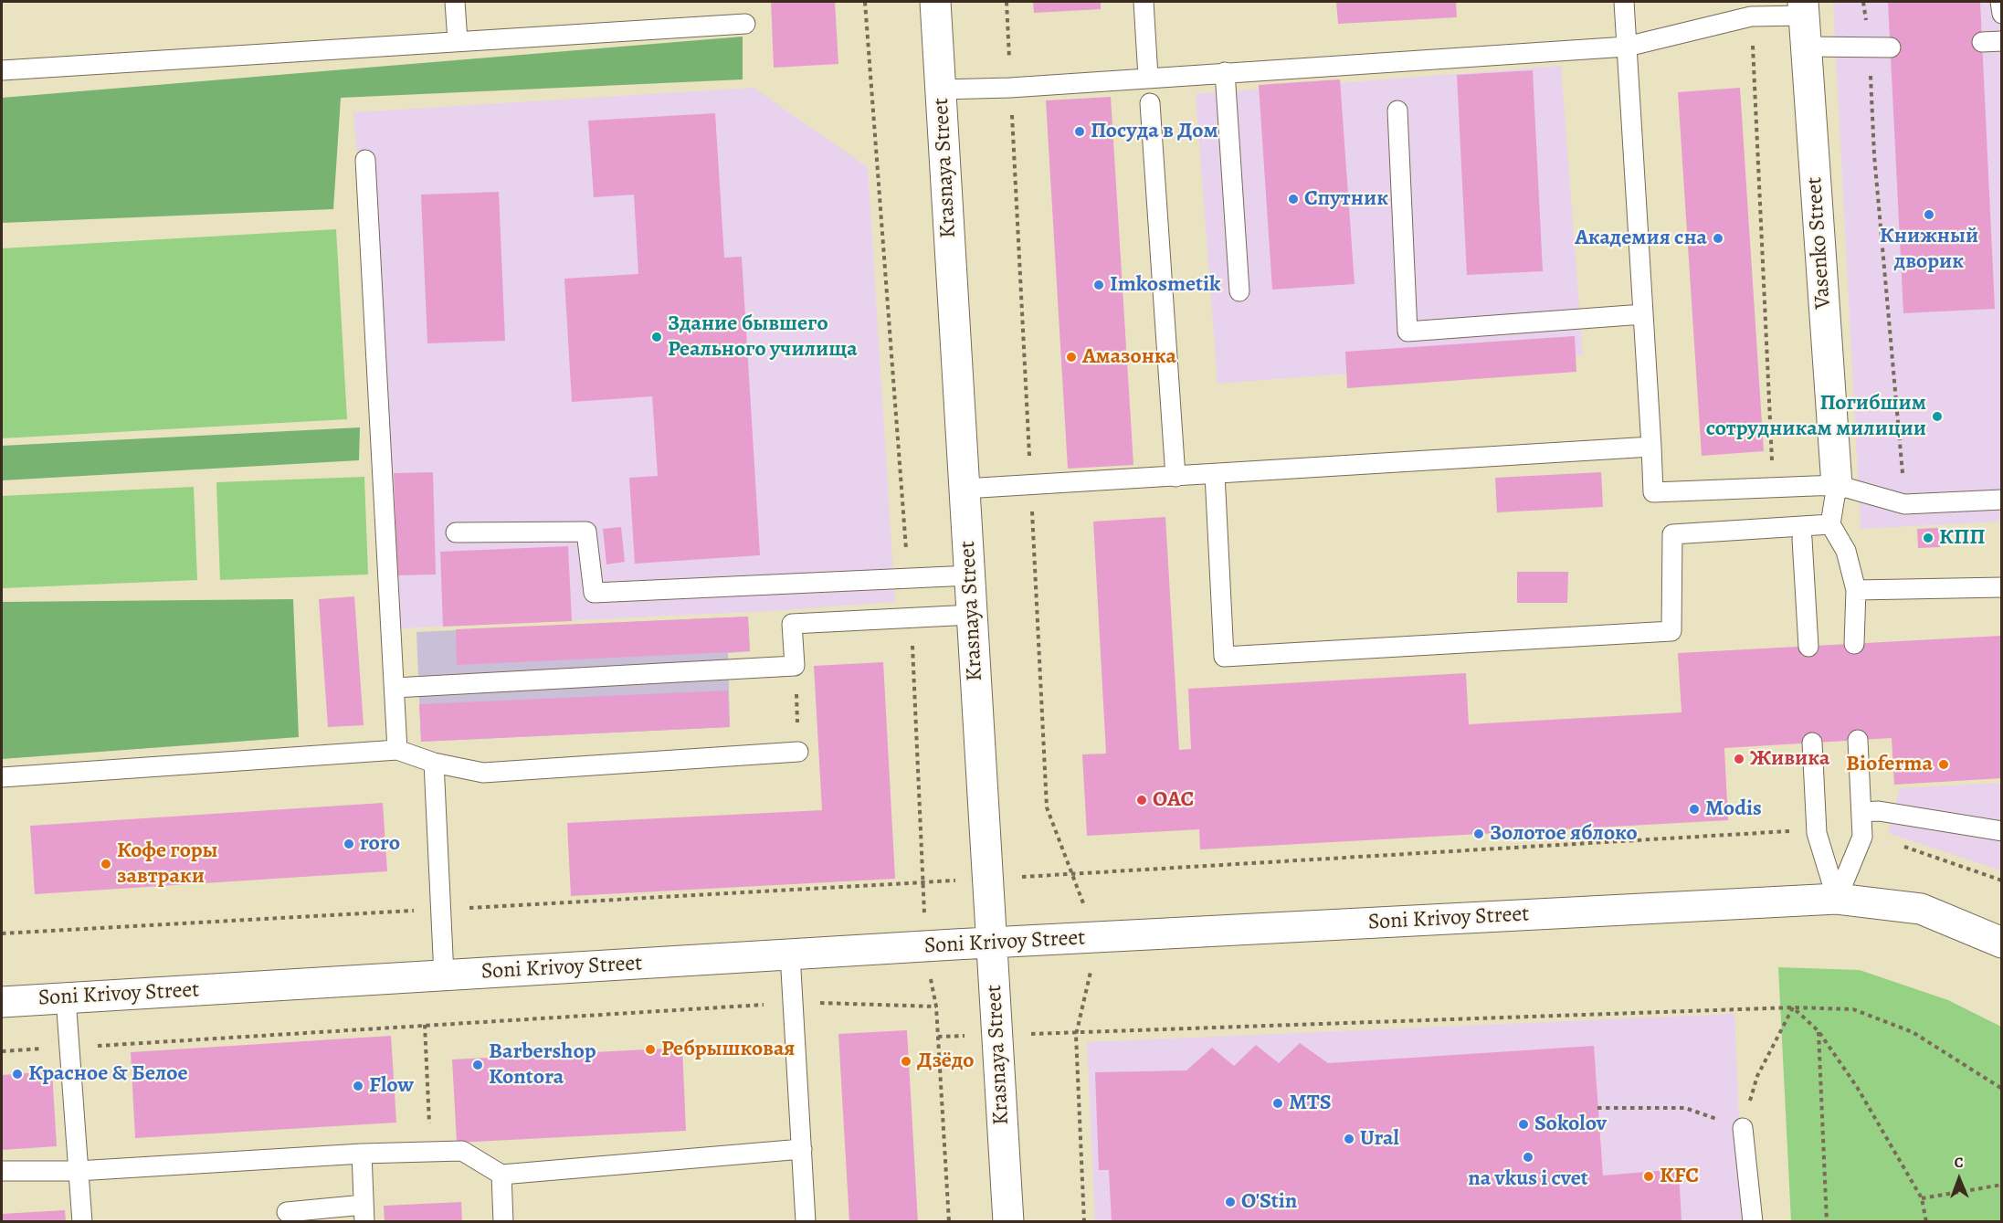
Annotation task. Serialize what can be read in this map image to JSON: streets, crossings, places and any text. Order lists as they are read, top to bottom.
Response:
{
  "streets": {
    "street": ["Krasnaya Street", "Vasenko Street", "Soni Krivoy Street"]
  },
  "crossings": [
    ["Krasnaya Street", "Soni Krivoy Street"]
  ],
  "places": [
    "Посуда в Дом",
    "Спутник",
    "Книжный дворик",
    "Академия сна",
    "Imkosmetik",
    "Здание бывшего Реального училища",
    "Амазонка",
    "Погибшим сотрудникам милиции",
    "КПП",
    "Живика",
    "Bioferma",
    "ОАС",
    "Modis",
    "Золотое яблоко",
    "roro",
    "Кофе горы завтраки",
    "Ребрышковая",
    "Дзёдо",
    "Barbershop Kontora",
    "Красное & Белое",
    "Flow",
    "MTS",
    "Sokolov",
    "Ural",
    "na vkus i cvet",
    "KFC",
    "O'Stin"
  ],
  "north": "top"
}
